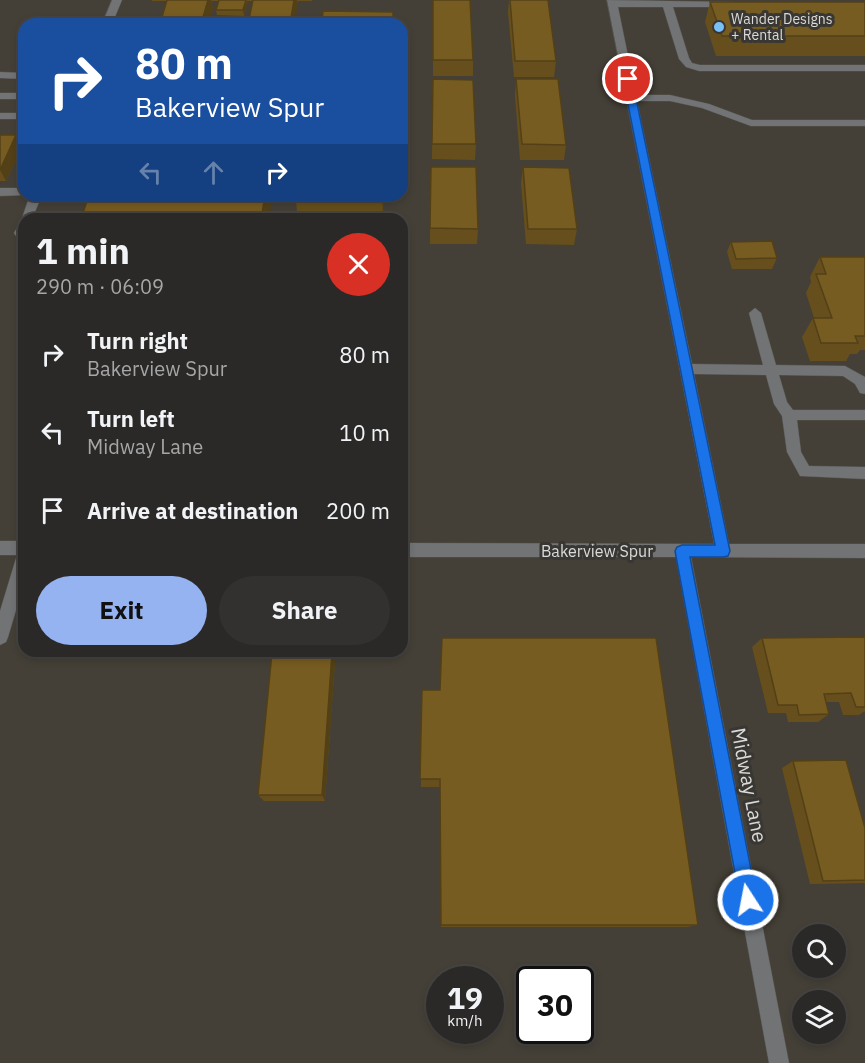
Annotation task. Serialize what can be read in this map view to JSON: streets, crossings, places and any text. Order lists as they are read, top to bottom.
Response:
{
  "streets": {
    "street": ["Bakerview Spur", "Midway Lane"]
  },
  "crossings": [
    ["Bakerview Spur", "Midway Lane"]
  ],
  "places": ["Wander Designs + Rental"],
  "page": {
    "turn": ["80 m", "Bakerview Spur"],
    "heading": ["1 min", "290 m · 06:09"],
    "list": [
      {
        "name": "Turn right",
        "note": "Bakerview Spur",
        "value": "80 m"
      },
      {
        "name": "Turn left",
        "note": "Midway Lane",
        "value": "10 m"
      },
      {
        "name": "Arrive at destination",
        "value": "200 m"
      }
    ],
    "buttons": ["Exit", "Share"],
    "speed": "19 km/h",
    "limit": "30"
  }
}
